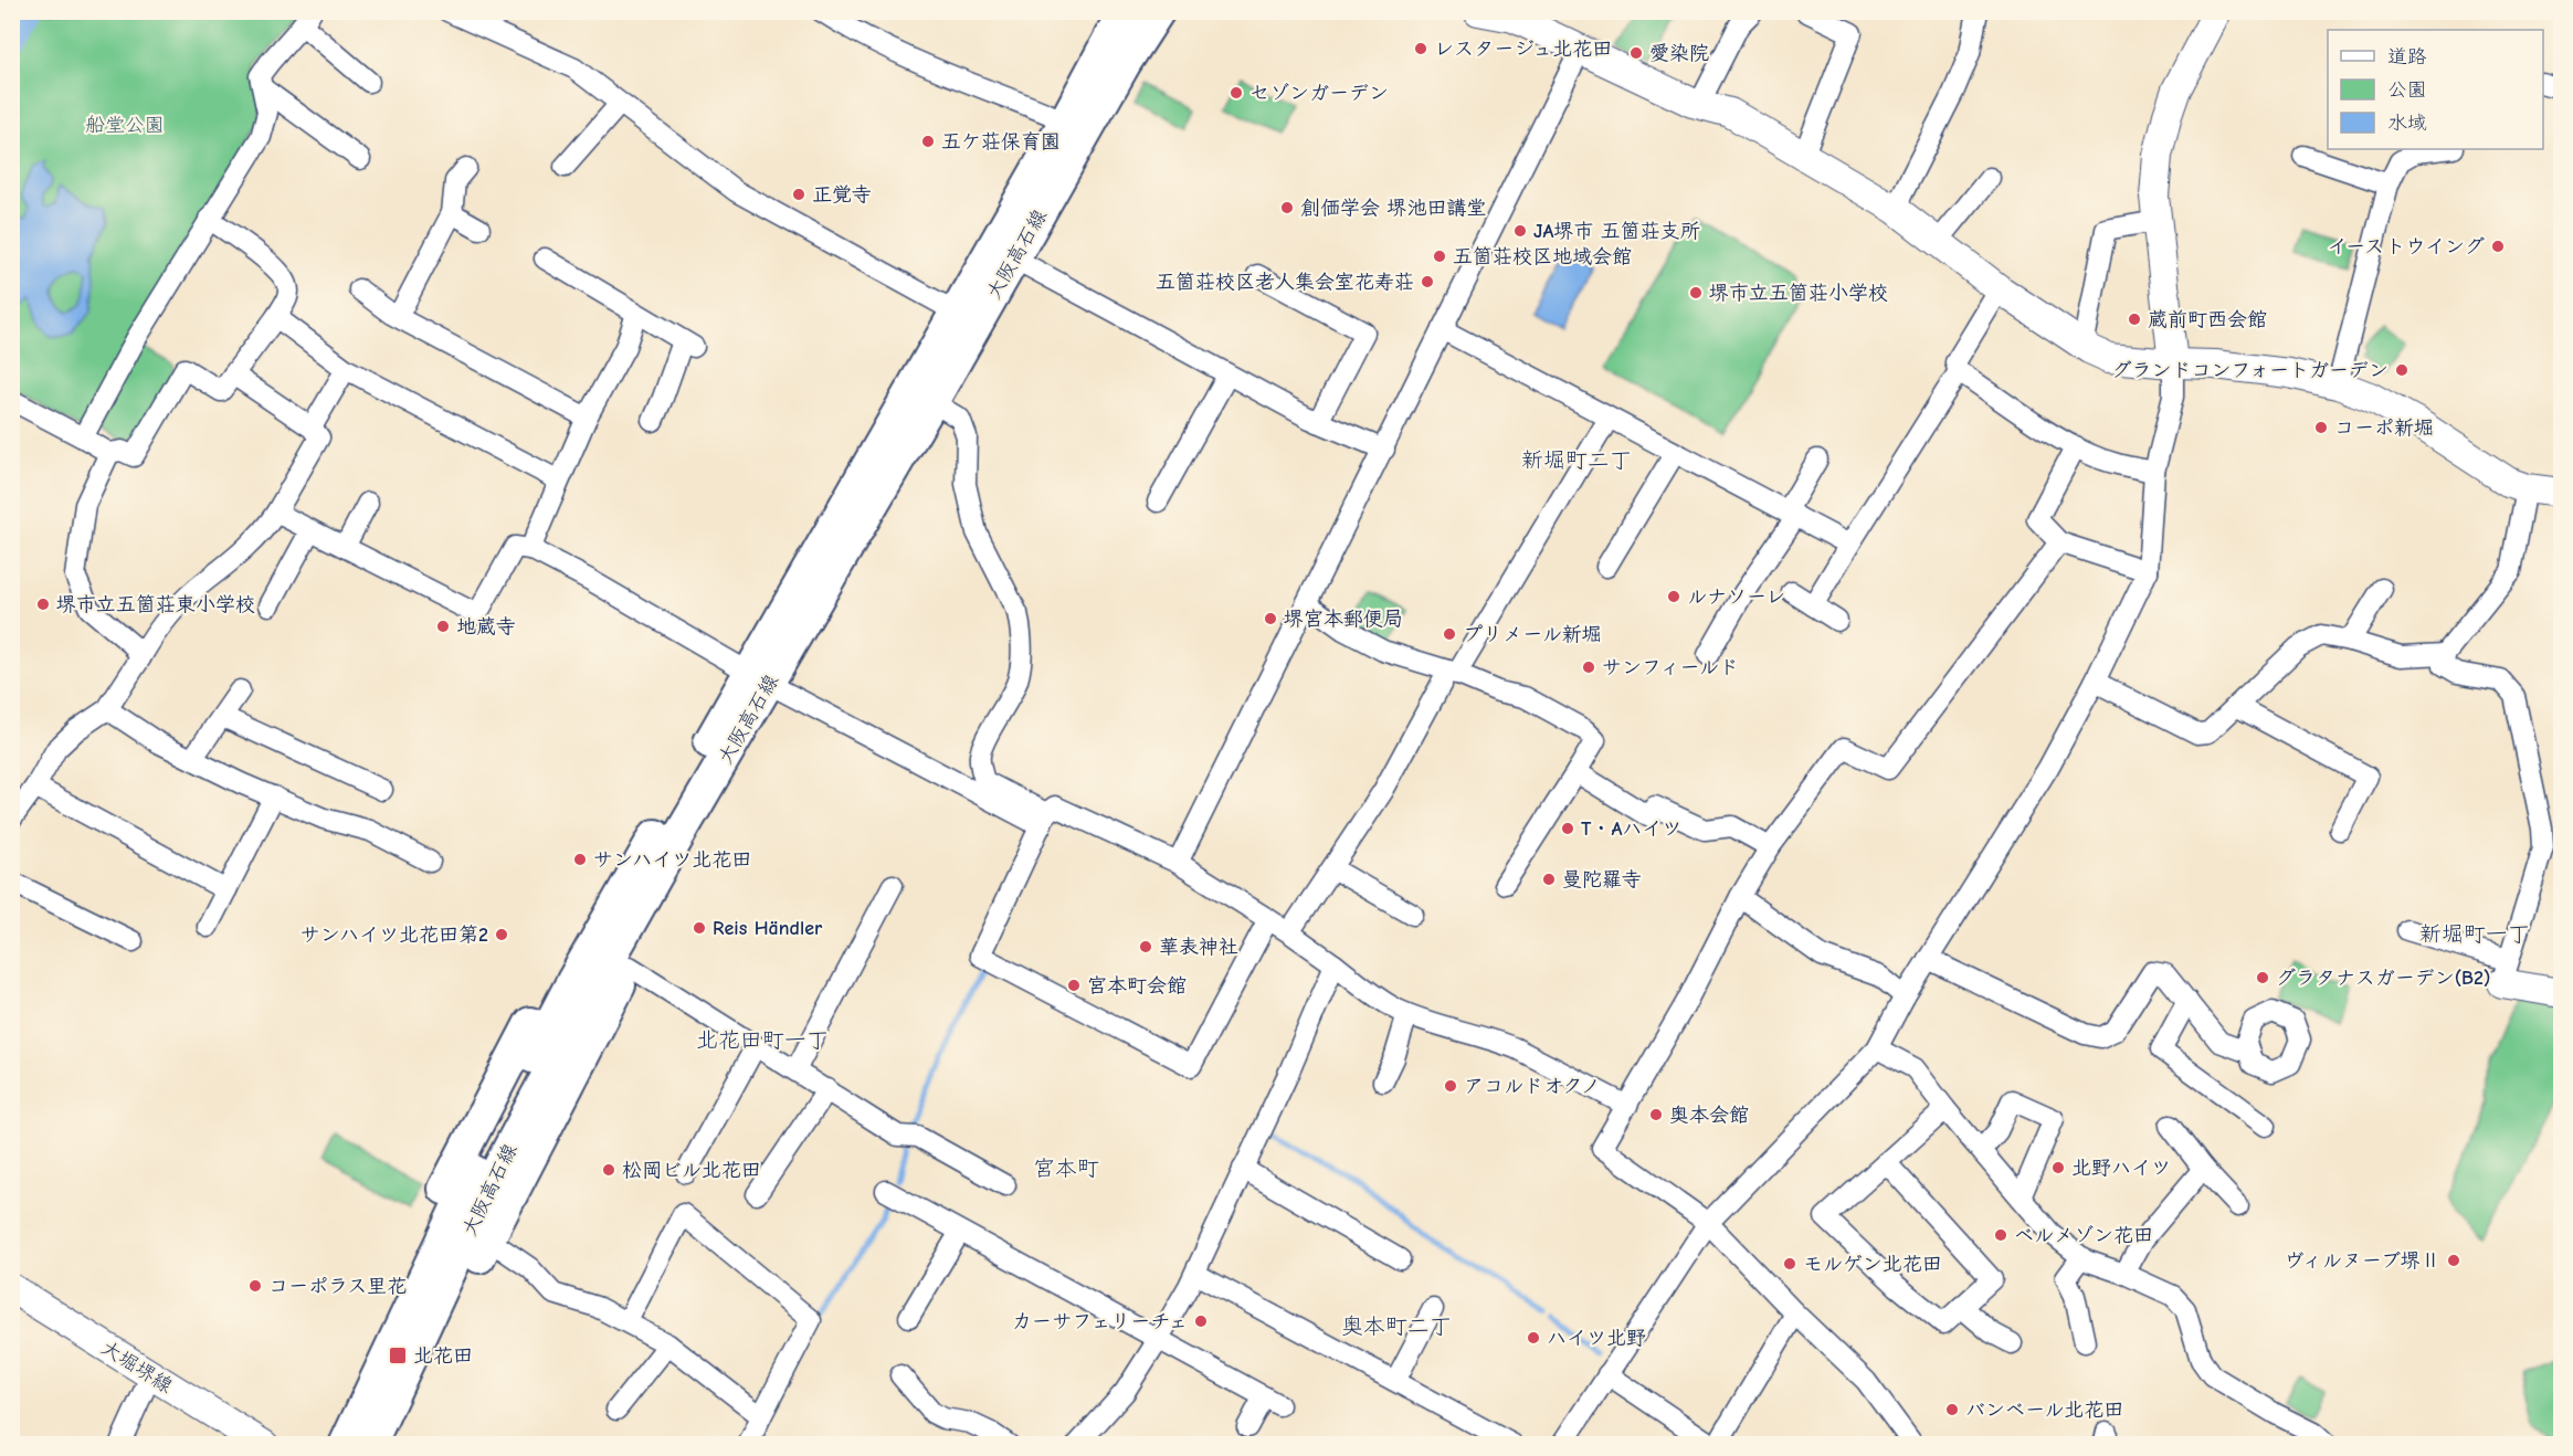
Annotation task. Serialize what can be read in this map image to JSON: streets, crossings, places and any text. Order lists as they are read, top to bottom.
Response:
{
  "streets": {
    "main road": ["大阪高石線"],
    "street": ["大堀堺線"]
  },
  "districts": [
    "新堀町二丁",
    "新堀町一丁",
    "北花田町一丁",
    "宮本町",
    "奥本町二丁"
  ],
  "parks": ["船堂公園"],
  "places": {
    "other": [
      "レスタージュ北花田",
      "愛染院",
      "セゾンガーデン",
      "五ケ荘保育園",
      "正覚寺",
      "創価学会 堺池田講堂",
      "JA堺市 五箇荘支所",
      "イーストウイング",
      "五箇荘校区地域会館",
      "五箇荘校区老人集会室花寿荘",
      "堺市立五箇荘小学校",
      "蔵前町西会館",
      "グランドコンフォートガーデン",
      "コーポ新堀",
      "ルナソーレ",
      "堺市立五箇荘東小学校",
      "堺宮本郵便局",
      "地蔵寺",
      "プリメール新堀",
      "サンフィールド",
      "T・Aハイツ",
      "サンハイツ北花田",
      "曼陀羅寺",
      "Reis Händler",
      "サンハイツ北花田第2",
      "華表神社",
      "グラタナスガーデン(B2)",
      "宮本町会館",
      "アコルドオクノ",
      "奥本会館",
      "北野ハイツ",
      "松岡ビル北花田",
      "ベルメゾン花田",
      "ヴィルヌーブ堺Ⅱ",
      "モルゲン北花田",
      "コーポラス里花",
      "カーサフェリーチェ",
      "ハイツ北野",
      "バンベール北花田"
    ],
    "transit": ["北花田"]
  },
  "legend": ["道路", "公園", "水域"]
}
